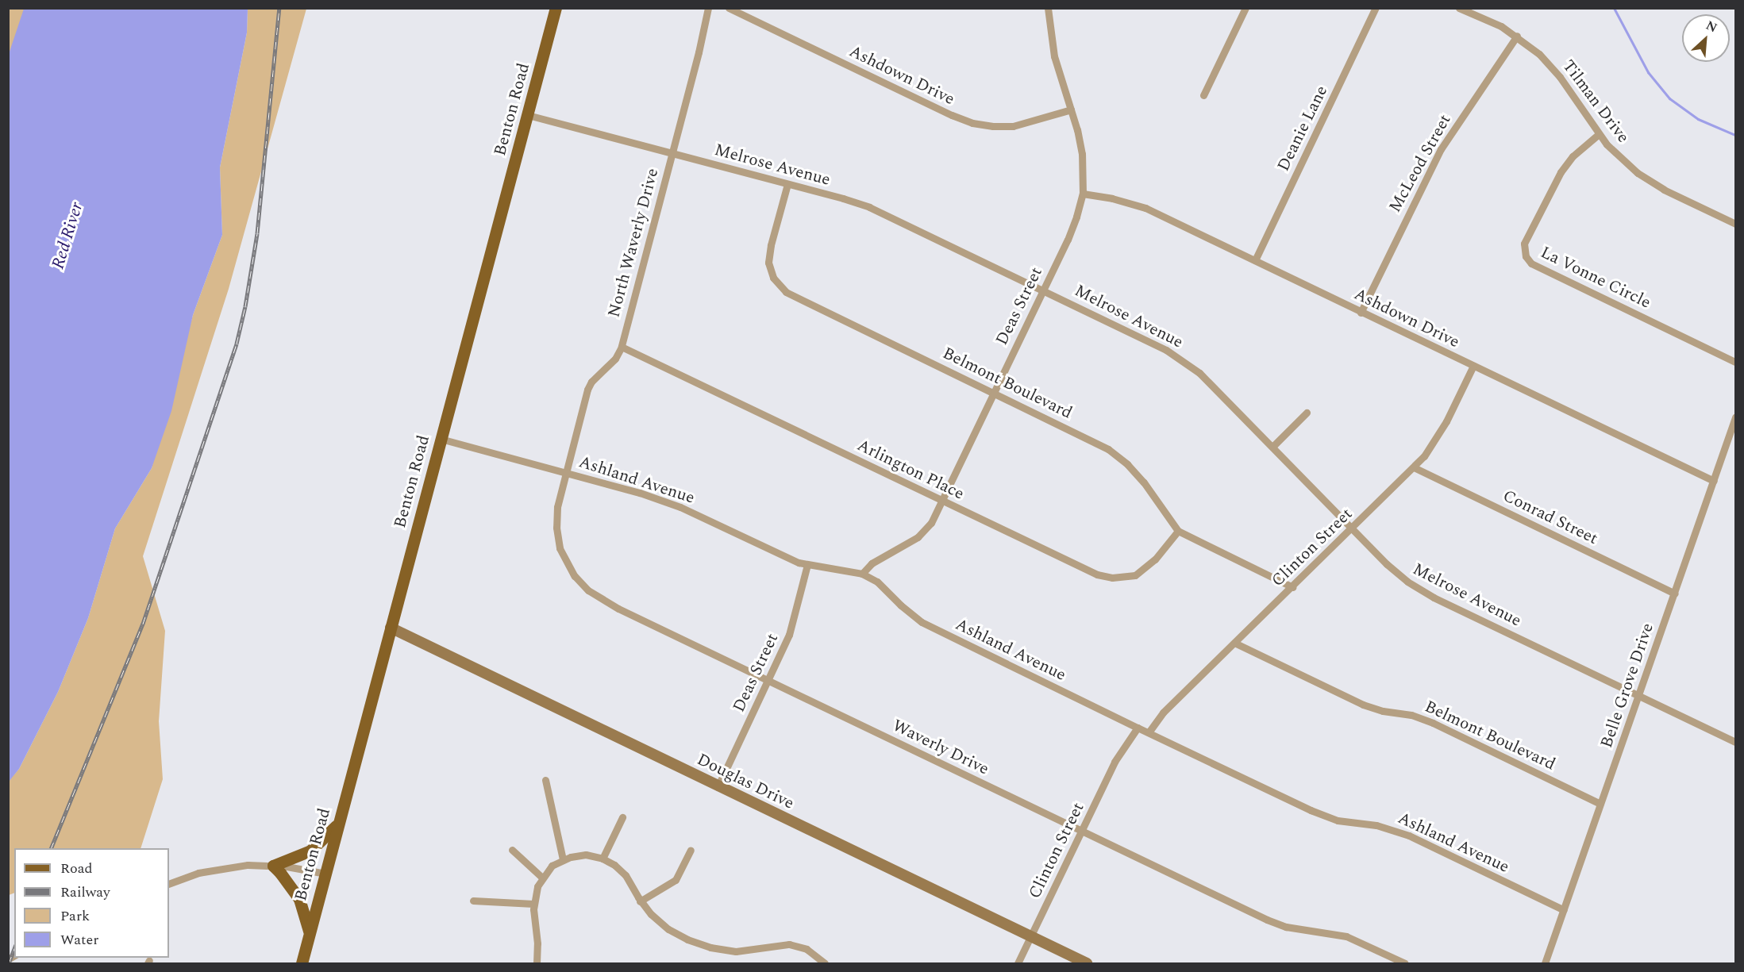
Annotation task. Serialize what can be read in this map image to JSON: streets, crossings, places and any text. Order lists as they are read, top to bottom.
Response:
{
  "streets": {
    "main road": ["Benton Road"],
    "street": [
      "Ashdown Drive",
      "Tilman Drive",
      "Deanie Lane",
      "McLeod Street",
      "Melrose Avenue",
      "North Waverly Drive",
      "La Vonne Circle",
      "Deas Street",
      "Belmont Boulevard",
      "Arlington Place",
      "Ashland Avenue",
      "Conrad Street",
      "Clinton Street",
      "Belle Grove Drive",
      "Waverly Drive",
      "Douglas Drive"
    ]
  },
  "crossings": [
    ["Ashdown Drive", "Deanie Lane"],
    ["Ashdown Drive", "McLeod Street"],
    ["Ashdown Drive", "Deas Street"],
    ["Ashdown Drive", "Clinton Street"],
    ["Ashdown Drive", "Belle Grove Drive"],
    ["Tilman Drive", "McLeod Street"],
    ["Tilman Drive", "La Vonne Circle"],
    ["Benton Road", "Melrose Avenue"],
    ["Benton Road", "Ashland Avenue"],
    ["Benton Road", "Douglas Drive"],
    ["Melrose Avenue", "North Waverly Drive"],
    ["Melrose Avenue", "Deas Street"],
    ["Melrose Avenue", "Belmont Boulevard"],
    ["Melrose Avenue", "Clinton Street"],
    ["Melrose Avenue", "Belle Grove Drive"],
    ["North Waverly Drive", "Arlington Place"],
    ["North Waverly Drive", "Ashland Avenue"],
    ["North Waverly Drive", "Waverly Drive"],
    ["Deas Street", "Belmont Boulevard"],
    ["Deas Street", "Arlington Place"],
    ["Deas Street", "Ashland Avenue"],
    ["Deas Street", "Waverly Drive"],
    ["Deas Street", "Douglas Drive"],
    ["Belmont Boulevard", "Arlington Place"],
    ["Belmont Boulevard", "Clinton Street"],
    ["Belmont Boulevard", "Belle Grove Drive"],
    ["Ashland Avenue", "Clinton Street"],
    ["Ashland Avenue", "Belle Grove Drive"],
    ["Ashland Avenue", "Waverly Drive"],
    ["Conrad Street", "Clinton Street"],
    ["Conrad Street", "Belle Grove Drive"],
    ["Clinton Street", "Waverly Drive"],
    ["Clinton Street", "Douglas Drive"]
  ],
  "water": ["Red River"],
  "legend": [
    "Road",
    "Railway",
    "Park",
    "Water"
  ],
  "north": "top right"
}
